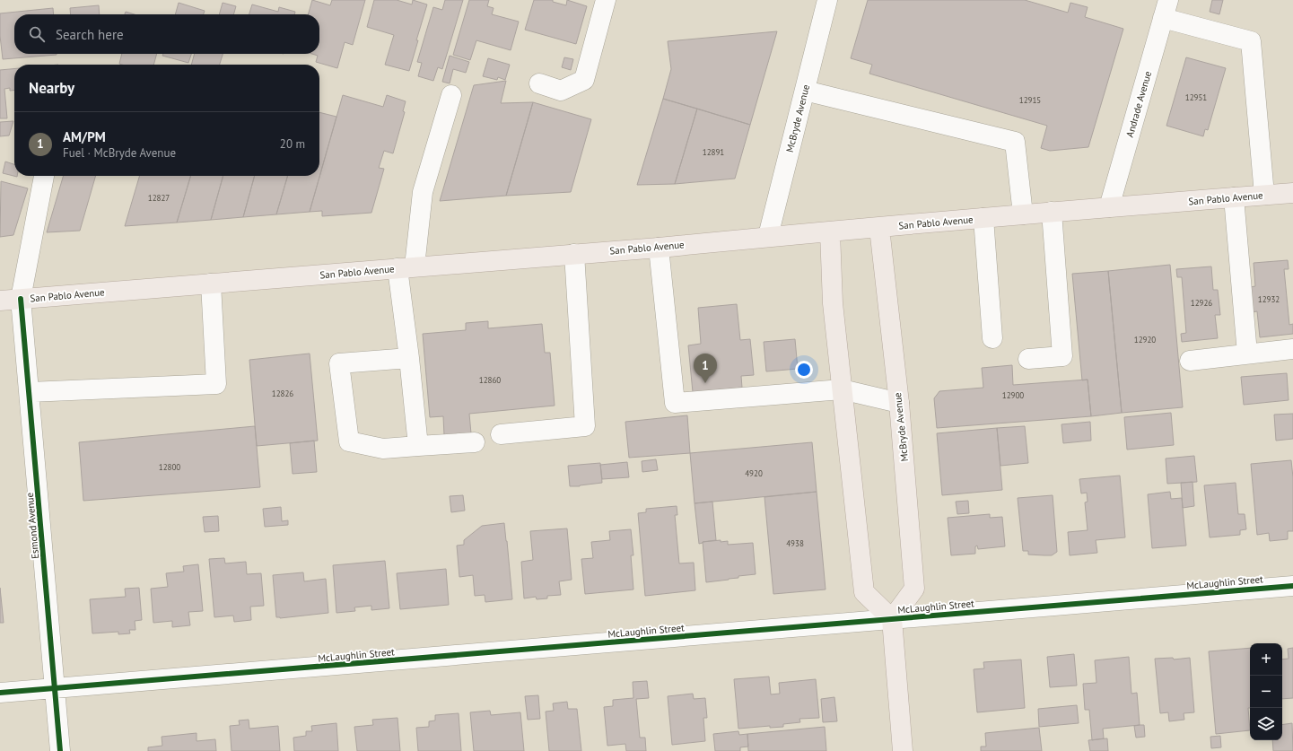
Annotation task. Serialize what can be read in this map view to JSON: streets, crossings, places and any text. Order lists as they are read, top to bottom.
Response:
{
  "streets": {
    "main road": ["McBryde Avenue", "San Pablo Avenue"],
    "street": ["Andrade Avenue", "Esmond Avenue", "McLaughlin Street"]
  },
  "crossings": [
    ["Andrade Avenue", "San Pablo Avenue"],
    ["McBryde Avenue", "San Pablo Avenue"],
    ["McBryde Avenue", "McLaughlin Street"],
    ["San Pablo Avenue", "Esmond Avenue"],
    ["Esmond Avenue", "McLaughlin Street"]
  ],
  "house_numbers": [
    "12951",
    "12915",
    "12891",
    "12827",
    "12932",
    "12926",
    "12920",
    "12860",
    "12826",
    "12900",
    "12800",
    "4920",
    "4938"
  ],
  "page": {
    "search": "Search here",
    "heading": "Nearby",
    "list": [
      {
        "mark": "1",
        "name": "AM/PM",
        "note": "Fuel · McBryde Avenue",
        "value": "20 m"
      }
    ],
    "pins": "1",
    "map_buttons": ["+", "−"]
  }
}
